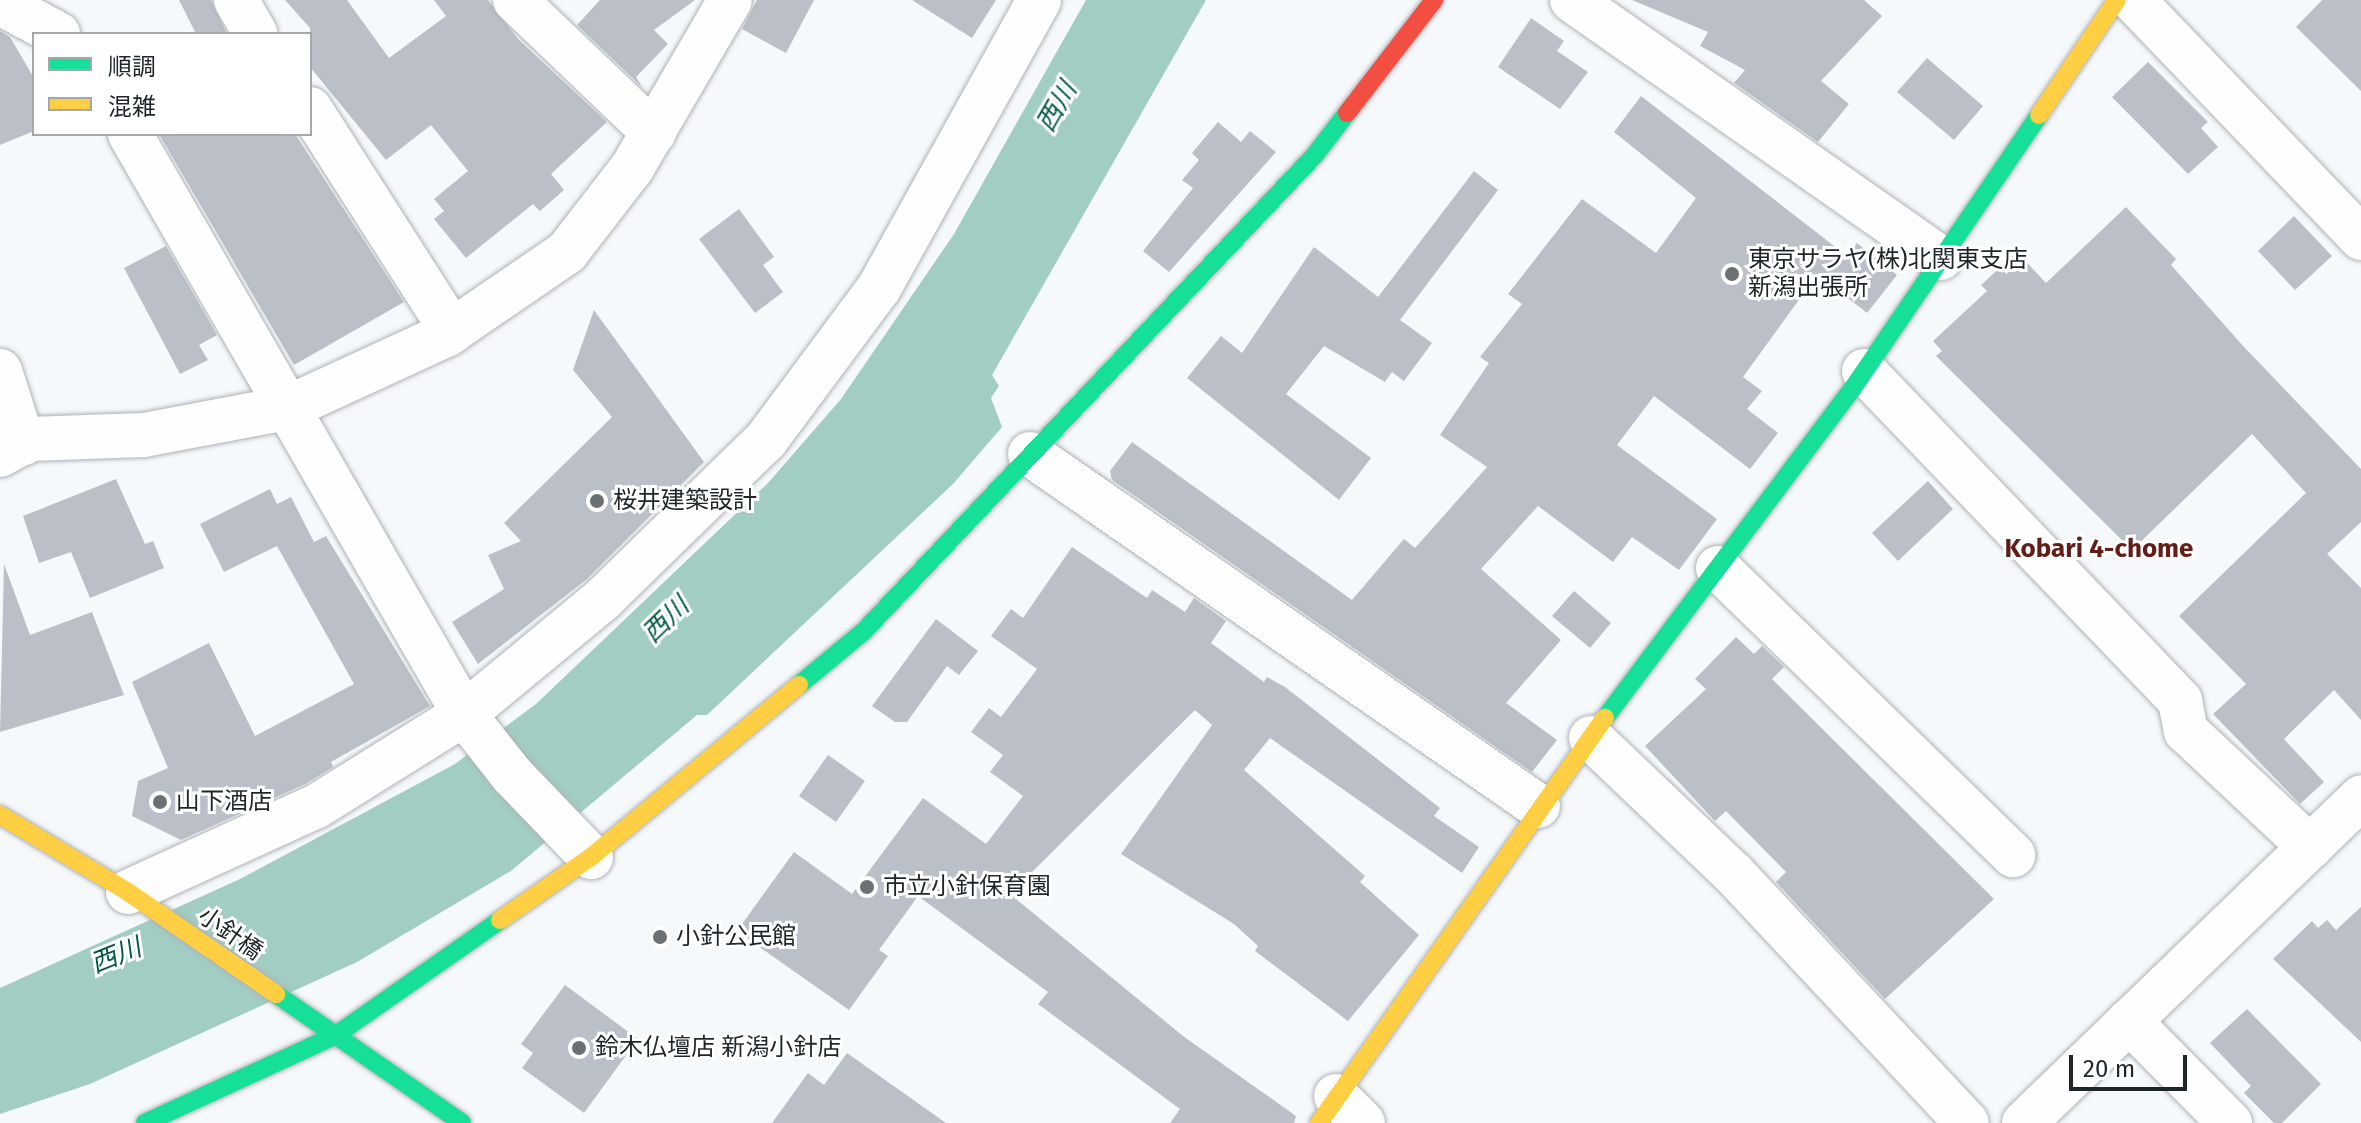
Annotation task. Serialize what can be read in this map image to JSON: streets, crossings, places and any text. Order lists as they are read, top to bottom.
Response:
{
  "streets": {
    "street": ["小針橋"]
  },
  "districts": ["Kobari 4-chome"],
  "water": ["西川"],
  "places": [
    "東京サラヤ(株)北関東支店 新潟出張所",
    "桜井建築設計",
    "山下酒店",
    "市立小針保育園",
    "小針公民館",
    "鈴木仏壇店 新潟小針店"
  ],
  "legend": ["順調", "混雑"],
  "scale_bar": "20 m"
}
